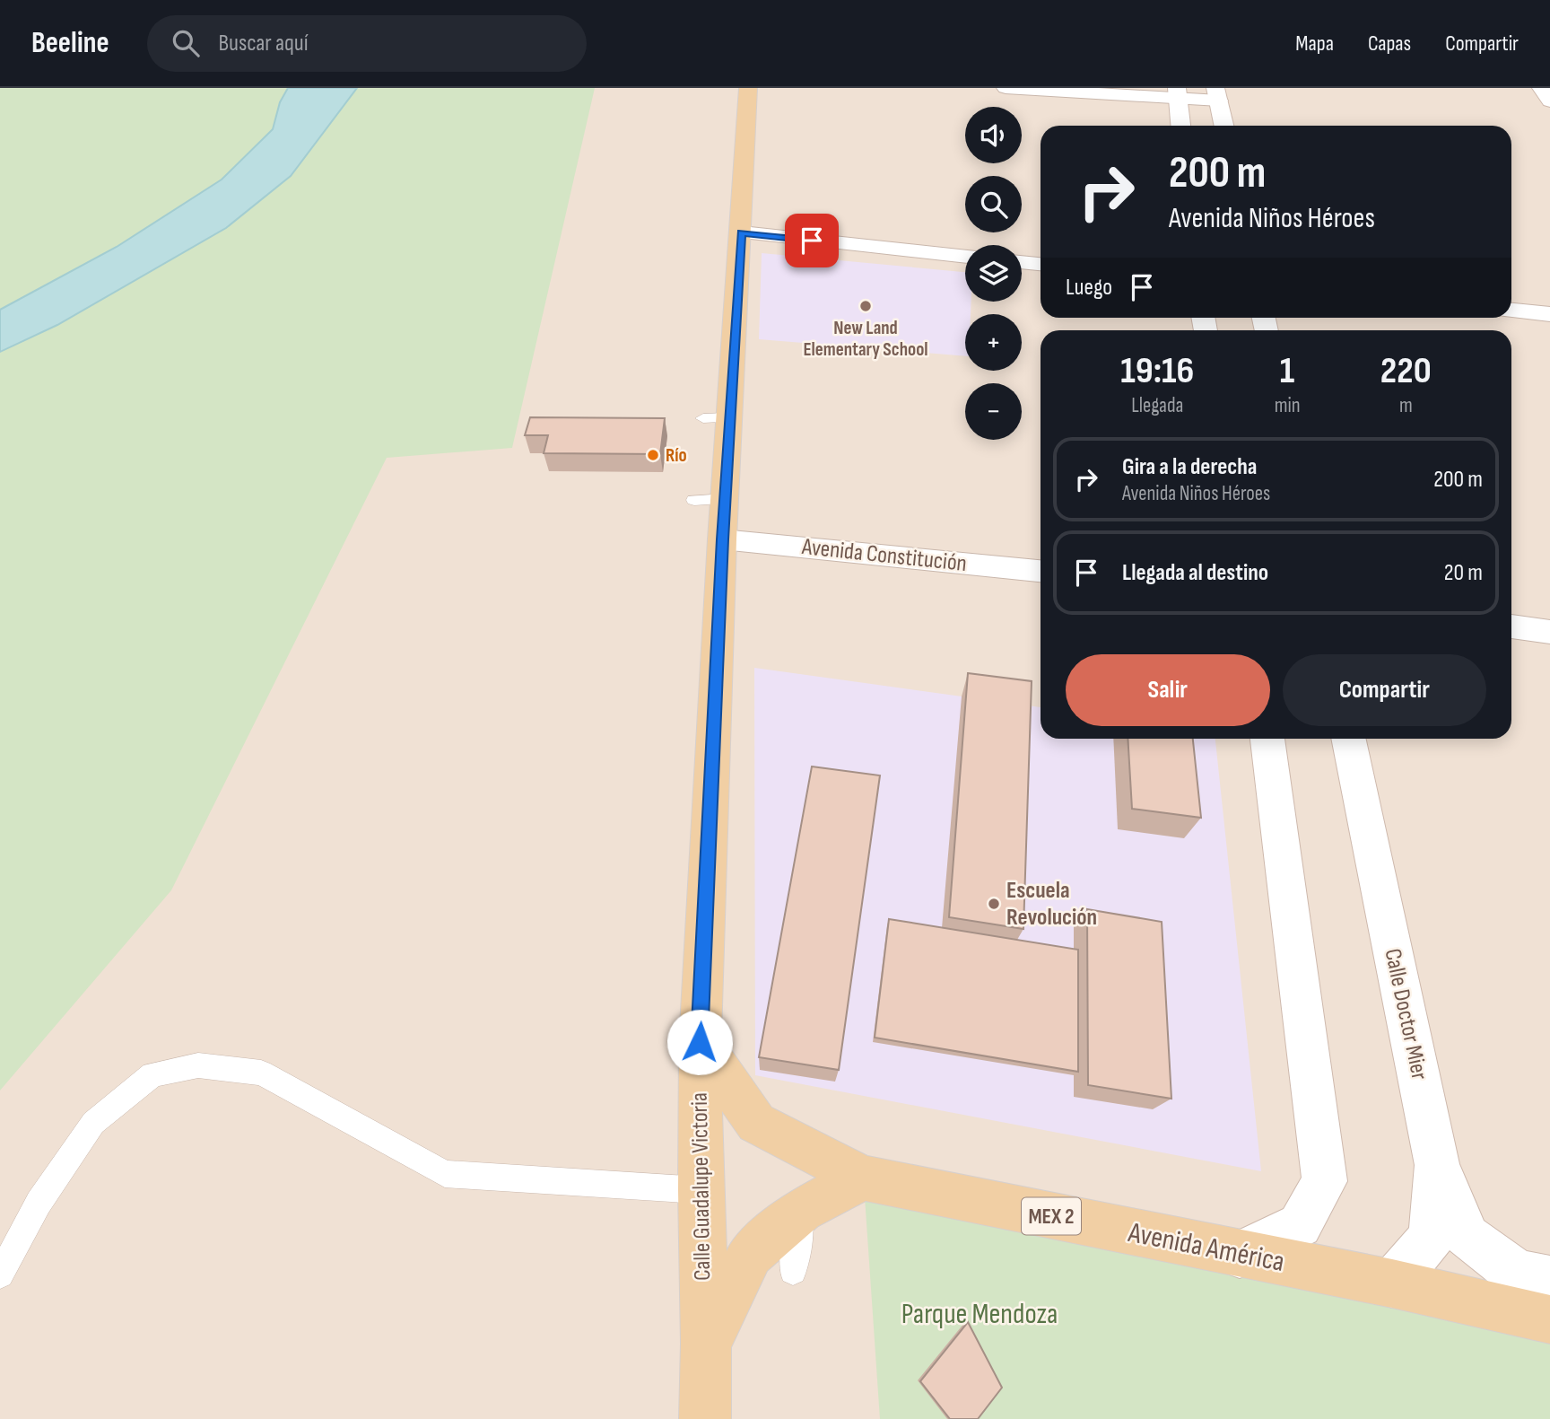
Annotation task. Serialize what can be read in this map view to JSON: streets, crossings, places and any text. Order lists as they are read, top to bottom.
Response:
{
  "streets": {
    "main road": [
      "Avenida Constitución",
      "Calle Doctor Mier",
      "Calle Guadalupe Victoria",
      "MEX 2",
      "Avenida América"
    ]
  },
  "crossings": [
    ["Avenida Constitución", "Calle Guadalupe Victoria"],
    ["Calle Doctor Mier", "Avenida América"],
    ["Calle Guadalupe Victoria", "Avenida América"]
  ],
  "parks": ["Parque Mendoza"],
  "places": ["New Land Elementary School", "Río", "Escuela Revolución"],
  "page": {
    "header": "Beeline",
    "search": "Buscar aquí",
    "nav": ["Mapa", "Capas", "Compartir"],
    "map_buttons": ["+", "−"],
    "turn": ["200 m", "Avenida Niños Héroes"],
    "then": "Luego",
    "eta": [
      "19:16",
      "Llegada",
      "1",
      "min",
      "220",
      "m"
    ],
    "list": [
      {
        "name": "Gira a la derecha",
        "note": "Avenida Niños Héroes",
        "value": "200 m"
      },
      {
        "name": "Llegada al destino",
        "value": "20 m"
      }
    ],
    "buttons": ["Salir", "Compartir"]
  }
}
